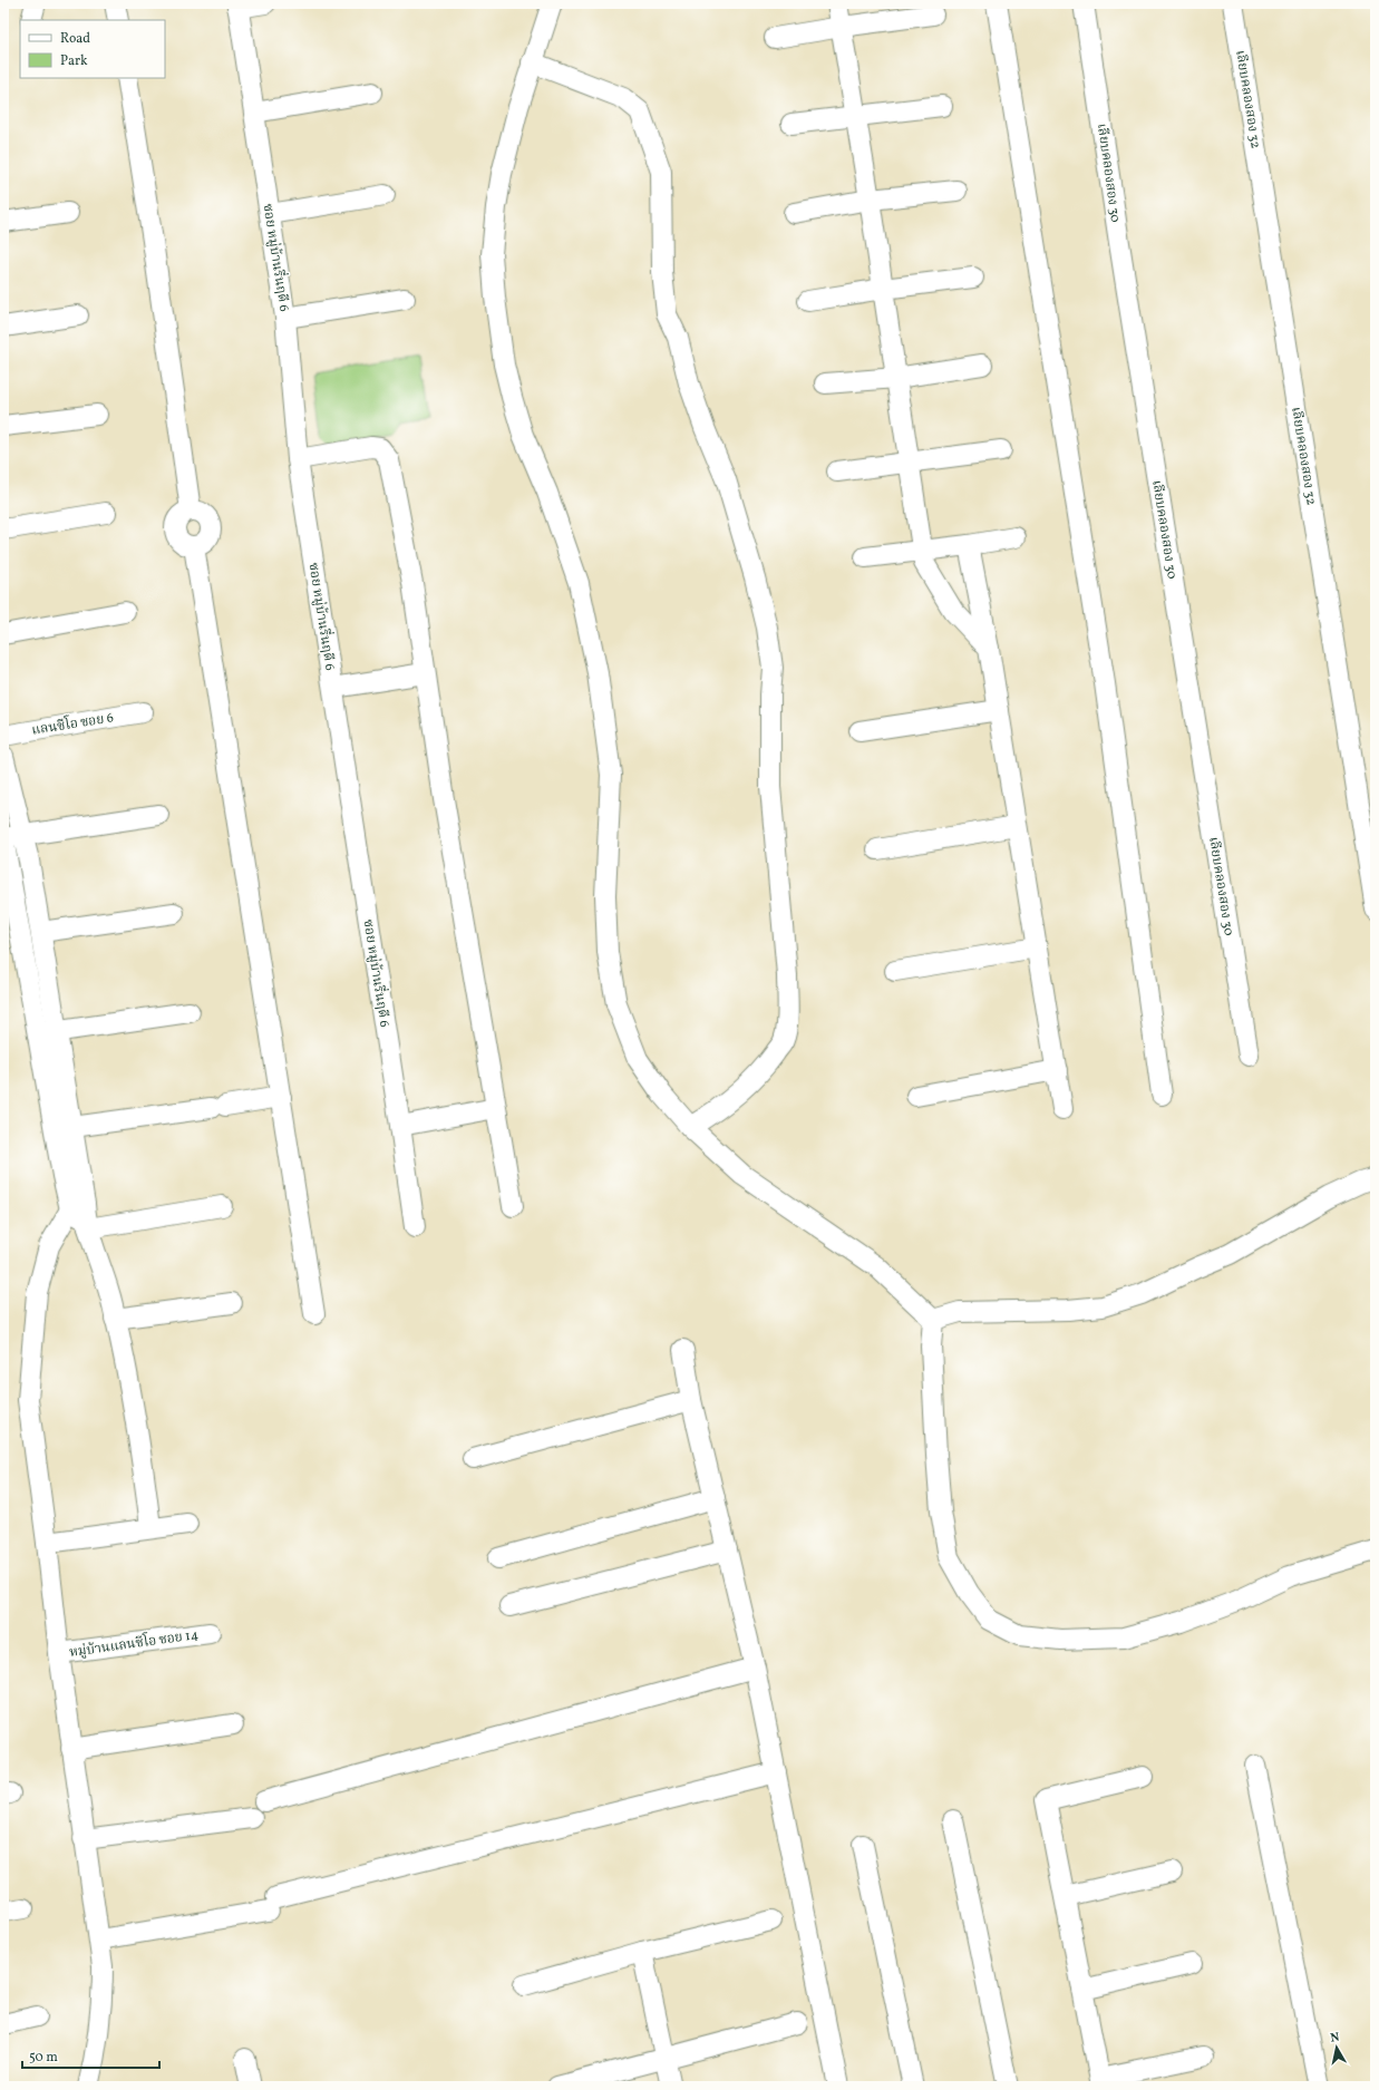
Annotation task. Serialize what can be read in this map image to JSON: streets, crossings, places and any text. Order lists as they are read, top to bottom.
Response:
{
  "streets": {
    "street": [
      "เลียบคลองสอง 32",
      "เลียบคลองสอง 30",
      "ซอย หมู่บ้านรื่นฤดี 6",
      "แลนซีโอ ซอย 6",
      "หมู่บ้านแลนซีโอ ซอย 14"
    ]
  },
  "legend": ["Road", "Park"],
  "scale_bar": "50 m",
  "north": "top"
}
